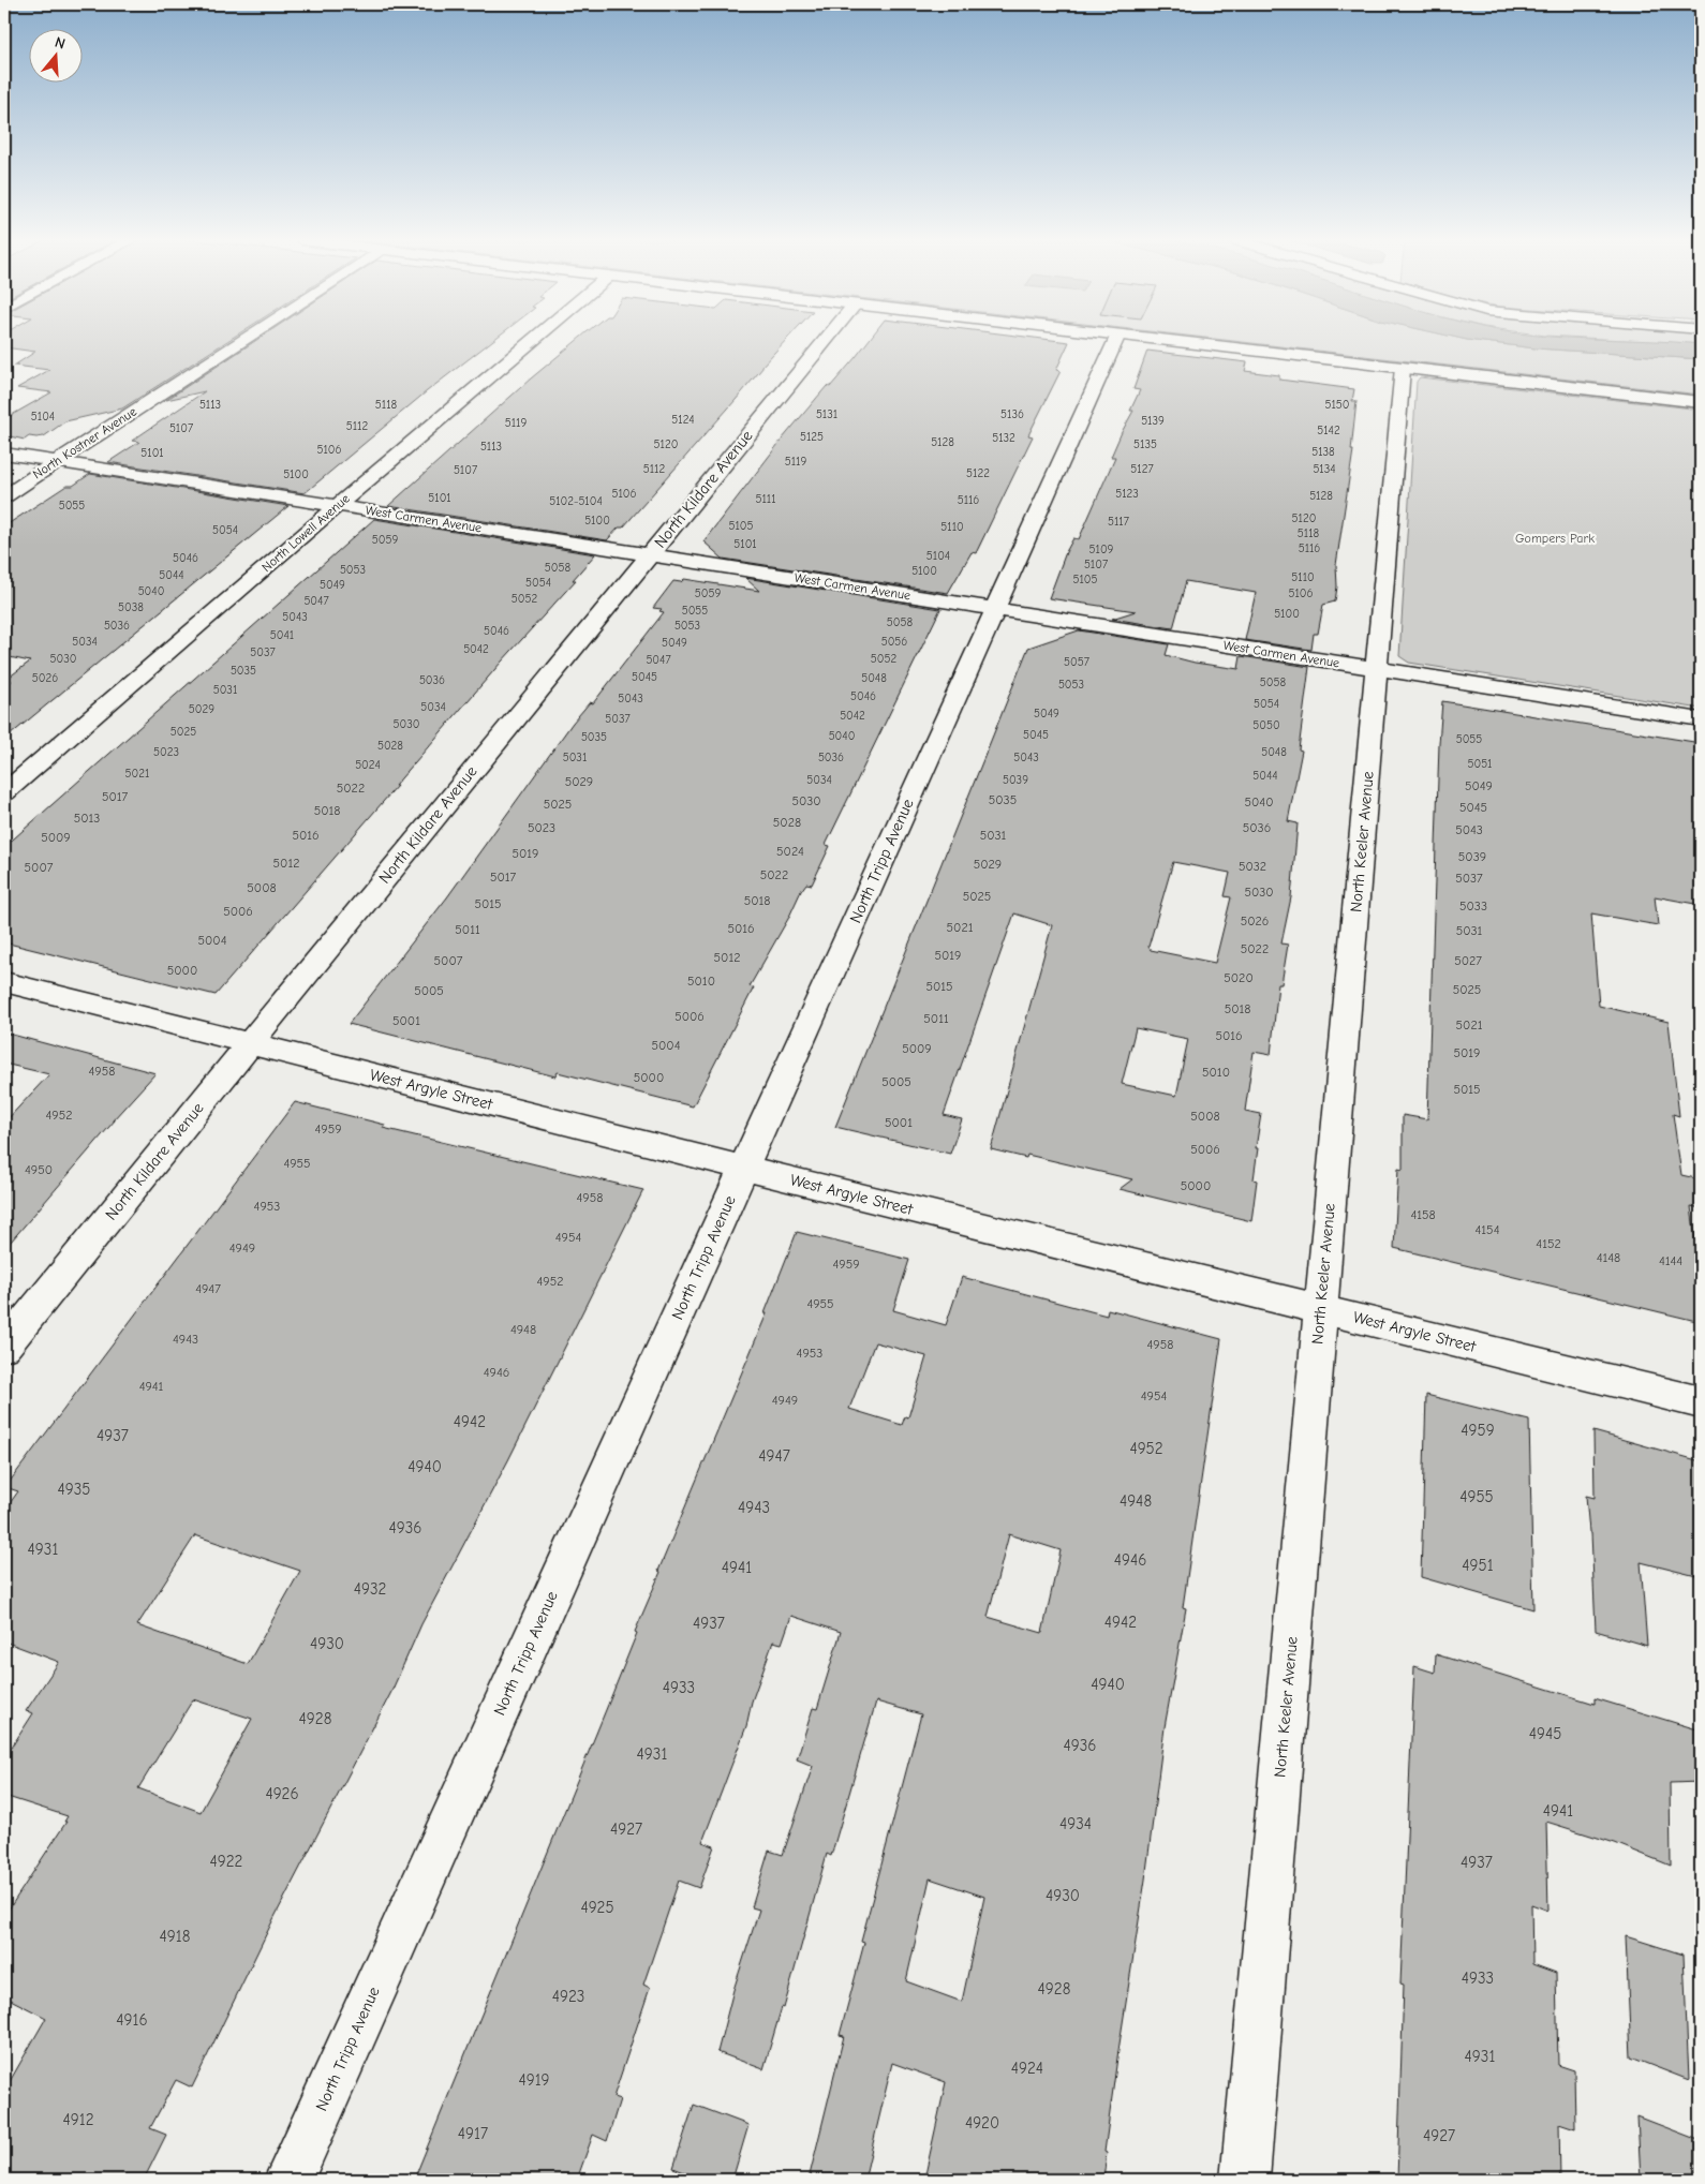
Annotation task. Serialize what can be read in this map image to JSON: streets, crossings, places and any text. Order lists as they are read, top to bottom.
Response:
{
  "streets": {
    "street": [
      "North Kostner Avenue",
      "North Kildare Avenue",
      "West Carmen Avenue",
      "North Lowell Avenue",
      "North Keeler Avenue",
      "North Tripp Avenue",
      "West Argyle Street"
    ]
  },
  "crossings": [
    ["North Kostner Avenue", "West Carmen Avenue"],
    ["North Kildare Avenue", "West Carmen Avenue"],
    ["North Kildare Avenue", "West Argyle Street"],
    ["West Carmen Avenue", "North Lowell Avenue"],
    ["West Carmen Avenue", "North Keeler Avenue"],
    ["West Carmen Avenue", "North Tripp Avenue"],
    ["North Keeler Avenue", "West Argyle Street"],
    ["North Tripp Avenue", "West Argyle Street"]
  ],
  "parks": ["Gompers Park"],
  "house_numbers": [
    "5113",
    "5118",
    "5150",
    "5131",
    "5136",
    "5104",
    "5124",
    "5139",
    "5119",
    "5112",
    "5107",
    "5142",
    "5125",
    "5132",
    "5128",
    "5120",
    "5135",
    "5113",
    "5106",
    "5138",
    "5101",
    "5119",
    "5112",
    "5127",
    "5134",
    "5107",
    "5122",
    "5100",
    "5106",
    "5123",
    "5128",
    "5101",
    "5111",
    "5116",
    "5102-5104",
    "5055",
    "5120",
    "5100",
    "5117",
    "5105",
    "5110",
    "5054",
    "5118",
    "5059",
    "5101",
    "5116",
    "5109",
    "5104",
    "5046",
    "5107",
    "5058",
    "5053",
    "5100",
    "5044",
    "5110",
    "5105",
    "5054",
    "5049",
    "5040",
    "5059",
    "5106",
    "5052",
    "5047",
    "5038",
    "5055",
    "5100",
    "5043",
    "5058",
    "5036",
    "5053",
    "5046",
    "5041",
    "5034",
    "5056",
    "5049",
    "5042",
    "5037",
    "5030",
    "5052",
    "5047",
    "5057",
    "5035",
    "5045",
    "5026",
    "5048",
    "5036",
    "5058",
    "5053",
    "5031",
    "5046",
    "5043",
    "5054",
    "5034",
    "5029",
    "5049",
    "5042",
    "5037",
    "5030",
    "5050",
    "5025",
    "5045",
    "5040",
    "5035",
    "5055",
    "5028",
    "5023",
    "5048",
    "5031",
    "5036",
    "5043",
    "5051",
    "5024",
    "5021",
    "5044",
    "5034",
    "5039",
    "5029",
    "5049",
    "5022",
    "5017",
    "5035",
    "5030",
    "5040",
    "5025",
    "5045",
    "5018",
    "5013",
    "5028",
    "5023",
    "5036",
    "5043",
    "5016",
    "5031",
    "5009",
    "5024",
    "5019",
    "5039",
    "5012",
    "5029",
    "5032",
    "5007",
    "5022",
    "5017",
    "5037",
    "5008",
    "5030",
    "5025",
    "5018",
    "5015",
    "5033",
    "5006",
    "5026",
    "5021",
    "5016",
    "5011",
    "5031",
    "5004",
    "5022",
    "5019",
    "5012",
    "5007",
    "5027",
    "5000",
    "5020",
    "5010",
    "5015",
    "5025",
    "5005",
    "5018",
    "5006",
    "5011",
    "5001",
    "5021",
    "5016",
    "5004",
    "5009",
    "5019",
    "4958",
    "5010",
    "5000",
    "5005",
    "5015",
    "4952",
    "5008",
    "5001",
    "4959",
    "5006",
    "4955",
    "4950",
    "5000",
    "4958",
    "4953",
    "4158",
    "4154",
    "4954",
    "4152",
    "4949",
    "4148",
    "4144",
    "4959",
    "4952",
    "4947",
    "4955",
    "4948",
    "4943",
    "4958",
    "4953",
    "4946",
    "4941",
    "4954",
    "4949",
    "4942",
    "4959",
    "4937",
    "4952",
    "4947",
    "4940",
    "4935",
    "4955",
    "4948",
    "4943",
    "4936",
    "4931",
    "4946",
    "4951",
    "4941",
    "4932",
    "4942",
    "4937",
    "4930",
    "4940",
    "4933",
    "4928",
    "4945",
    "4936",
    "4931",
    "4926",
    "4941",
    "4934",
    "4927",
    "4922",
    "4937",
    "4930",
    "4925",
    "4918",
    "4933",
    "4928",
    "4923",
    "4916",
    "4931",
    "4924",
    "4919",
    "4912",
    "4920",
    "4917",
    "4927"
  ],
  "north": "top"
}
